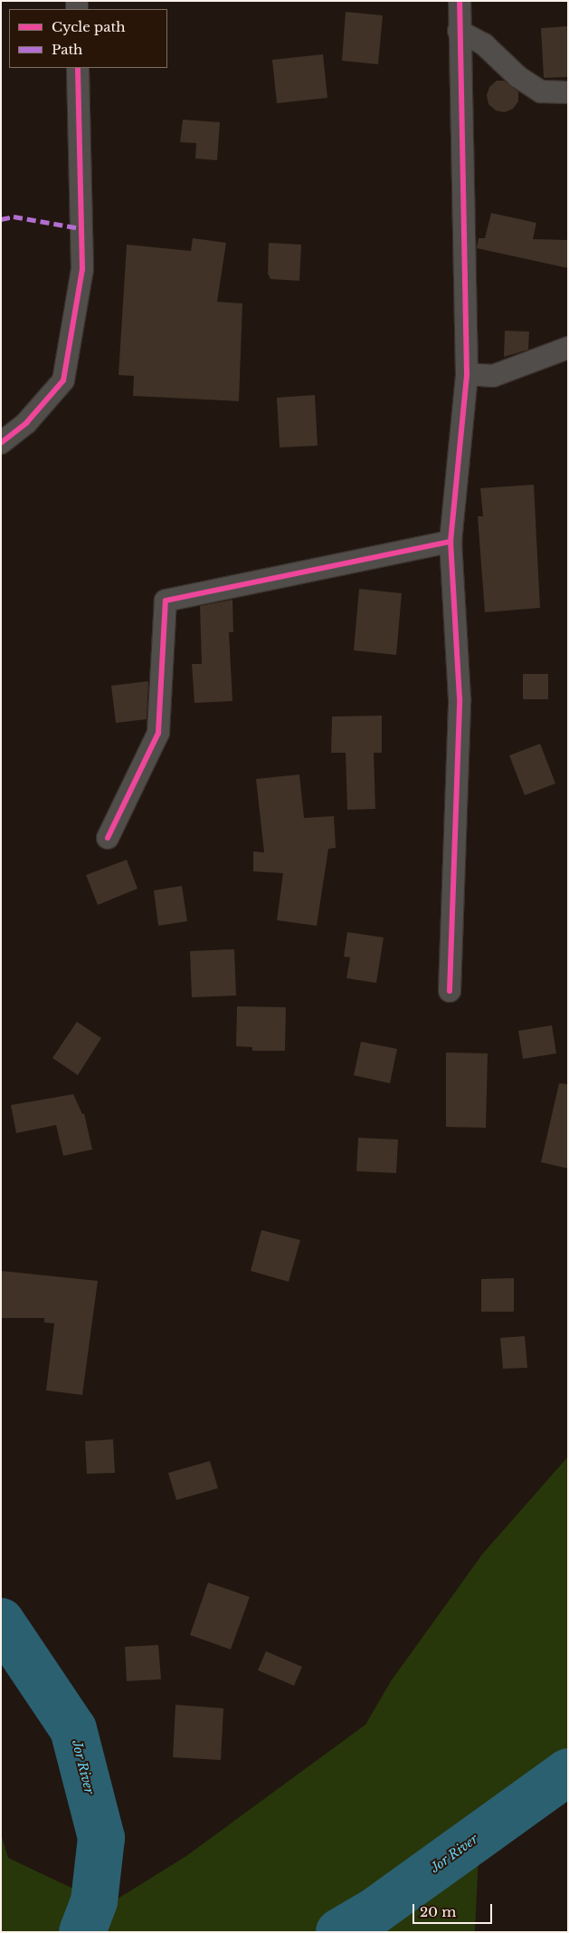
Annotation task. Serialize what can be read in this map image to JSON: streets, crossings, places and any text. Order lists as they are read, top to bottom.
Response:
{
  "water": ["Jor River"],
  "legend": ["Cycle path", "Path"],
  "scale_bar": "20 m"
}
